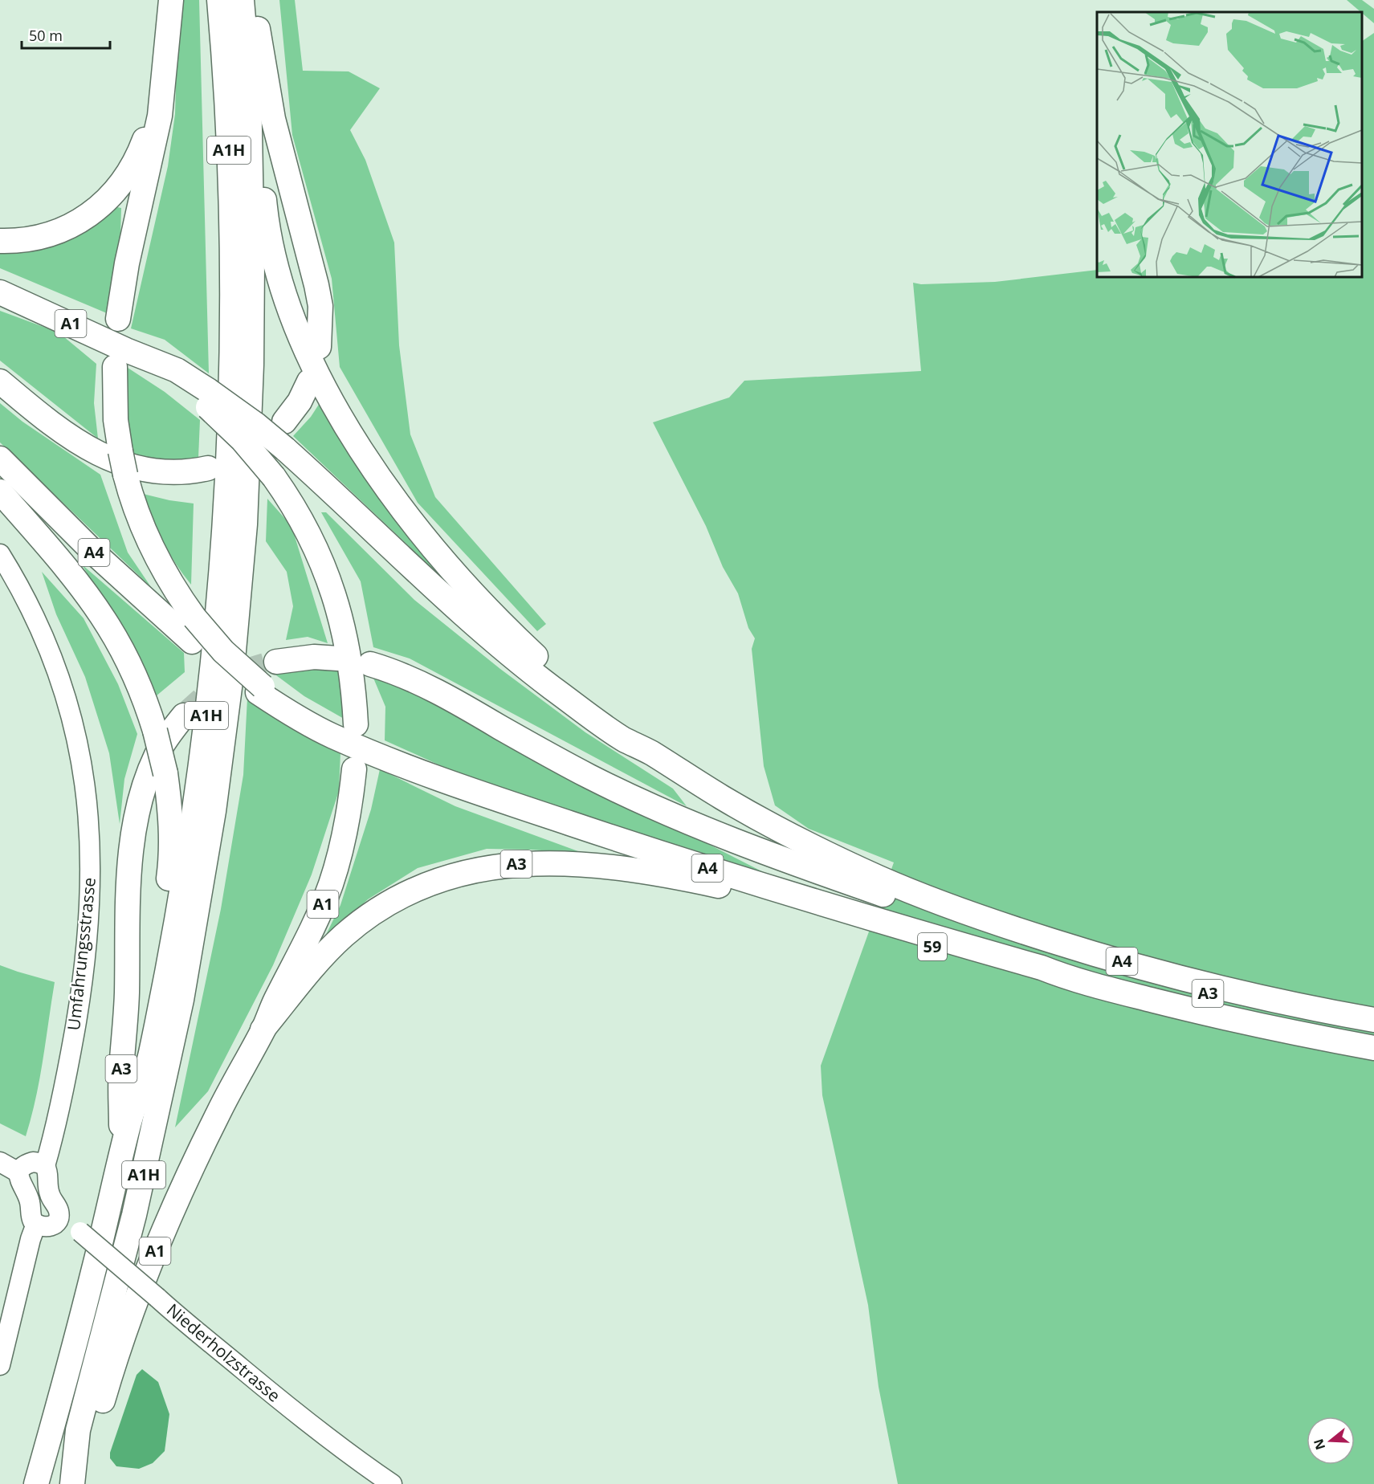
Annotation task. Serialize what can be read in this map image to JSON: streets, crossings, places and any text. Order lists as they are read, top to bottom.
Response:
{
  "streets": {
    "highway": [
      "A1H",
      "A1",
      "A4",
      "A3",
      "59"
    ],
    "main road": ["Umfahrungsstrasse", "Niederholzstrasse"]
  },
  "crossings": [
    ["A1H", "A1"],
    ["A1H", "A4"],
    ["A1", "A4"],
    ["A1", "A3"],
    ["A4", "A3"],
    ["A4", "59"],
    ["A3", "59"]
  ],
  "scale_bar": "50 m",
  "north": "left"
}
